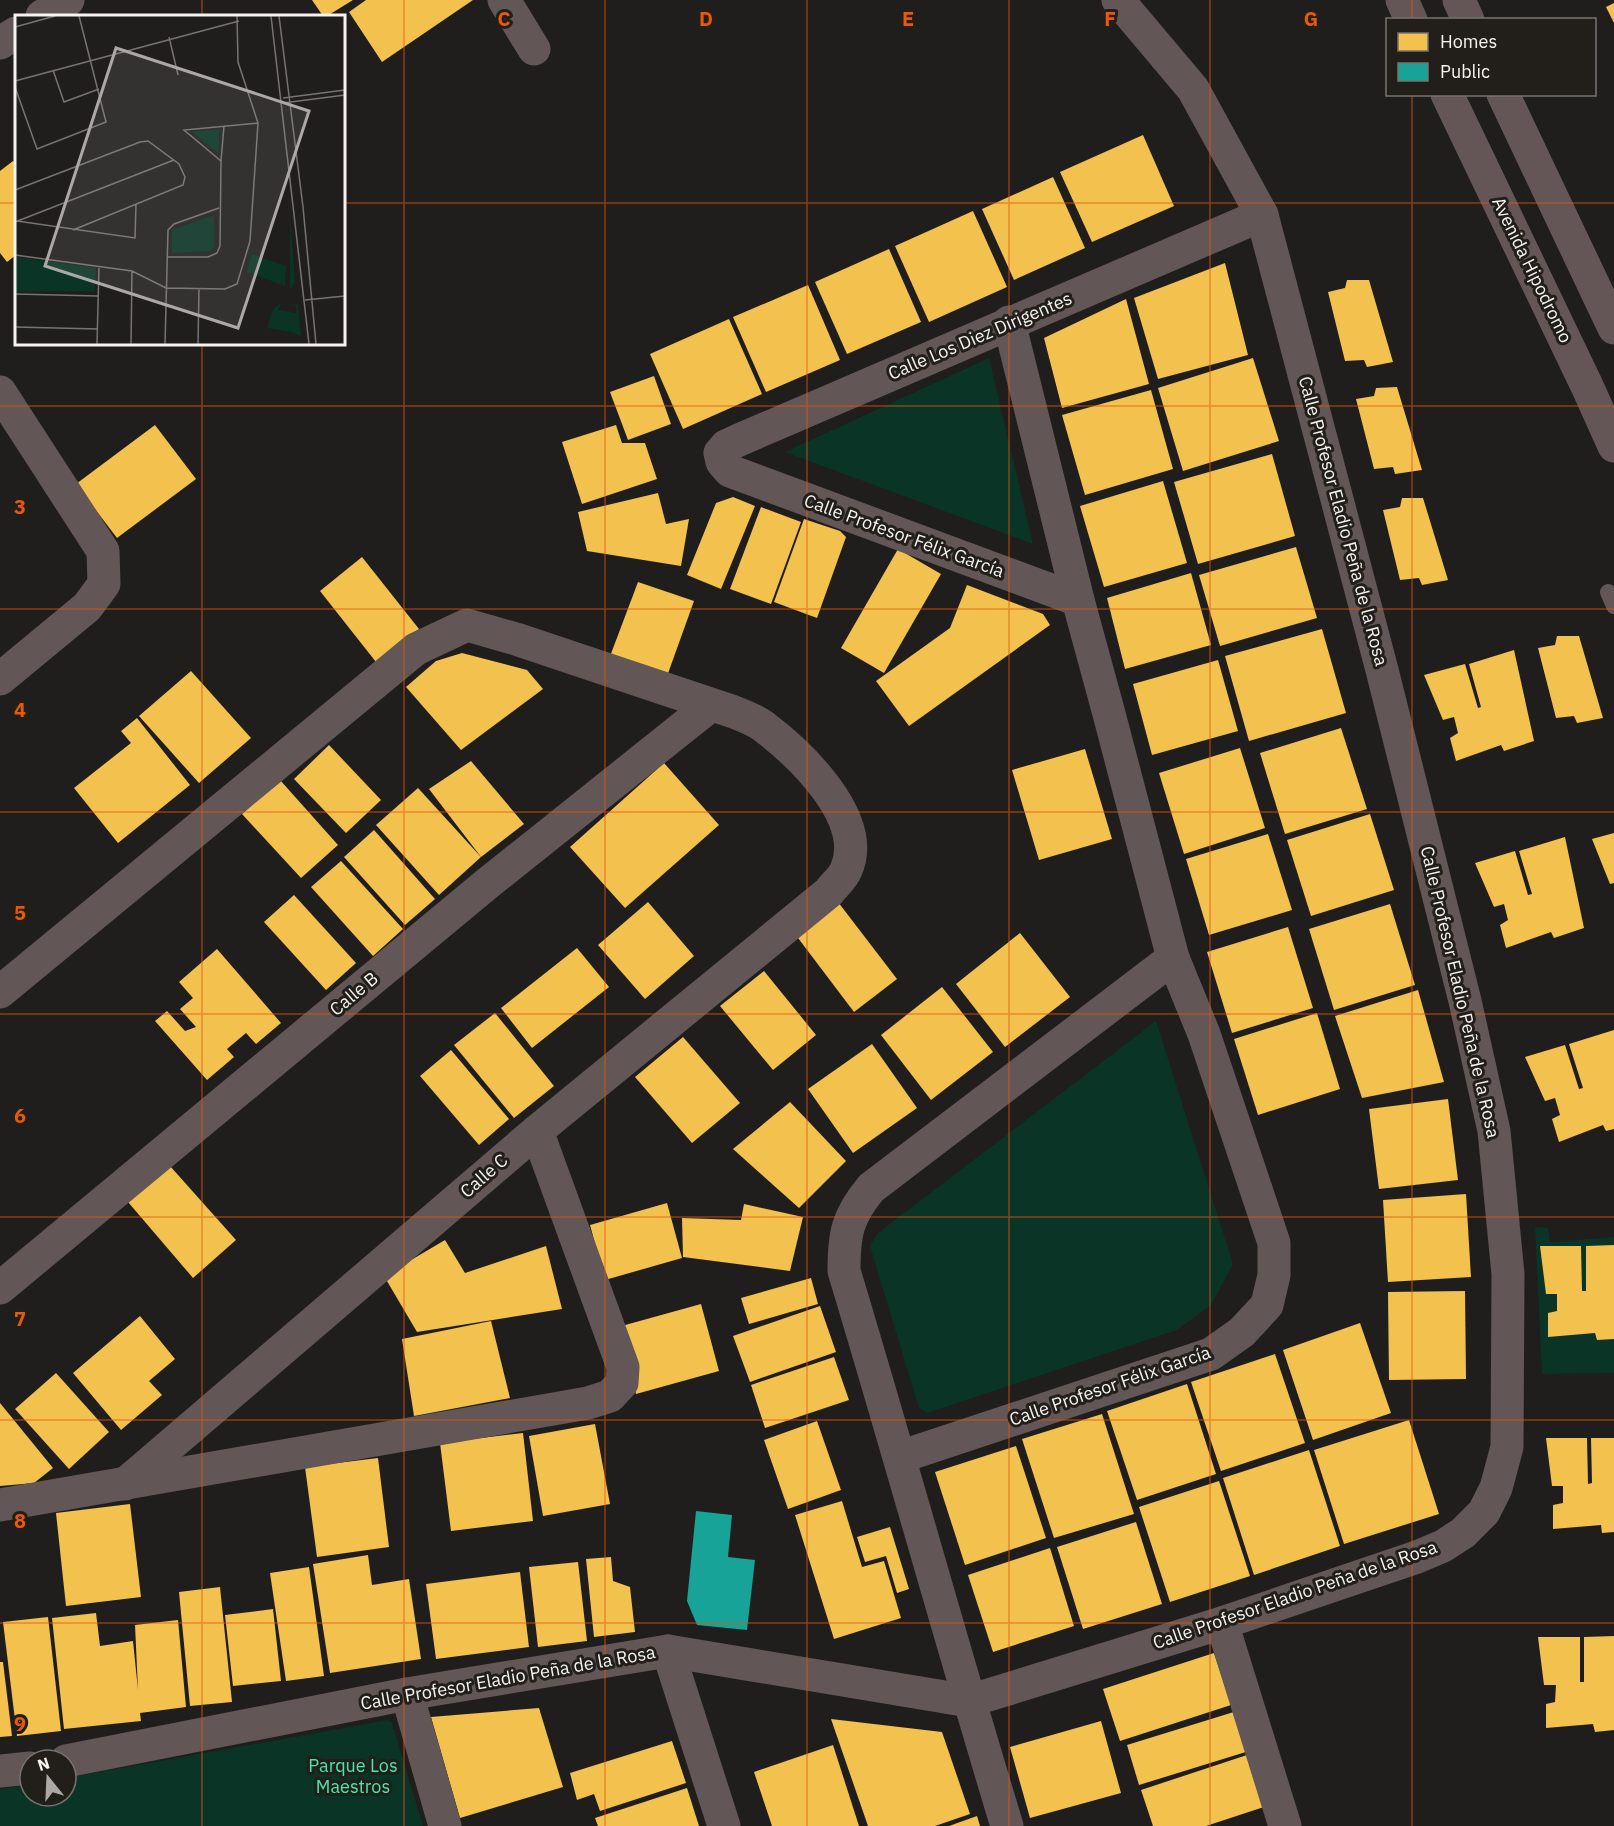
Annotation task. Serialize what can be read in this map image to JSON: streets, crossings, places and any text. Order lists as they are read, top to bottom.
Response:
{
  "streets": {
    "main road": ["Avenida Hipodromo"],
    "street": [
      "Calle Los Diez Dirigentes",
      "Calle Profesor Eladio Peña de la Rosa",
      "Calle Profesor Félix García",
      "Calle B",
      "Calle C"
    ]
  },
  "crossings": [
    ["Calle Los Diez Dirigentes", "Calle Profesor Eladio Peña de la Rosa"],
    ["Calle Los Diez Dirigentes", "Calle Profesor Félix García"],
    ["Calle B", "Calle C"]
  ],
  "parks": ["Parque Los Maestros"],
  "legend": ["Homes", "Public"],
  "north": "top",
  "grid": {
    "columns": [
      "C",
      "D",
      "E",
      "F",
      "G"
    ],
    "rows": [
      "3",
      "4",
      "5",
      "6",
      "7",
      "8",
      "9"
    ]
  }
}
